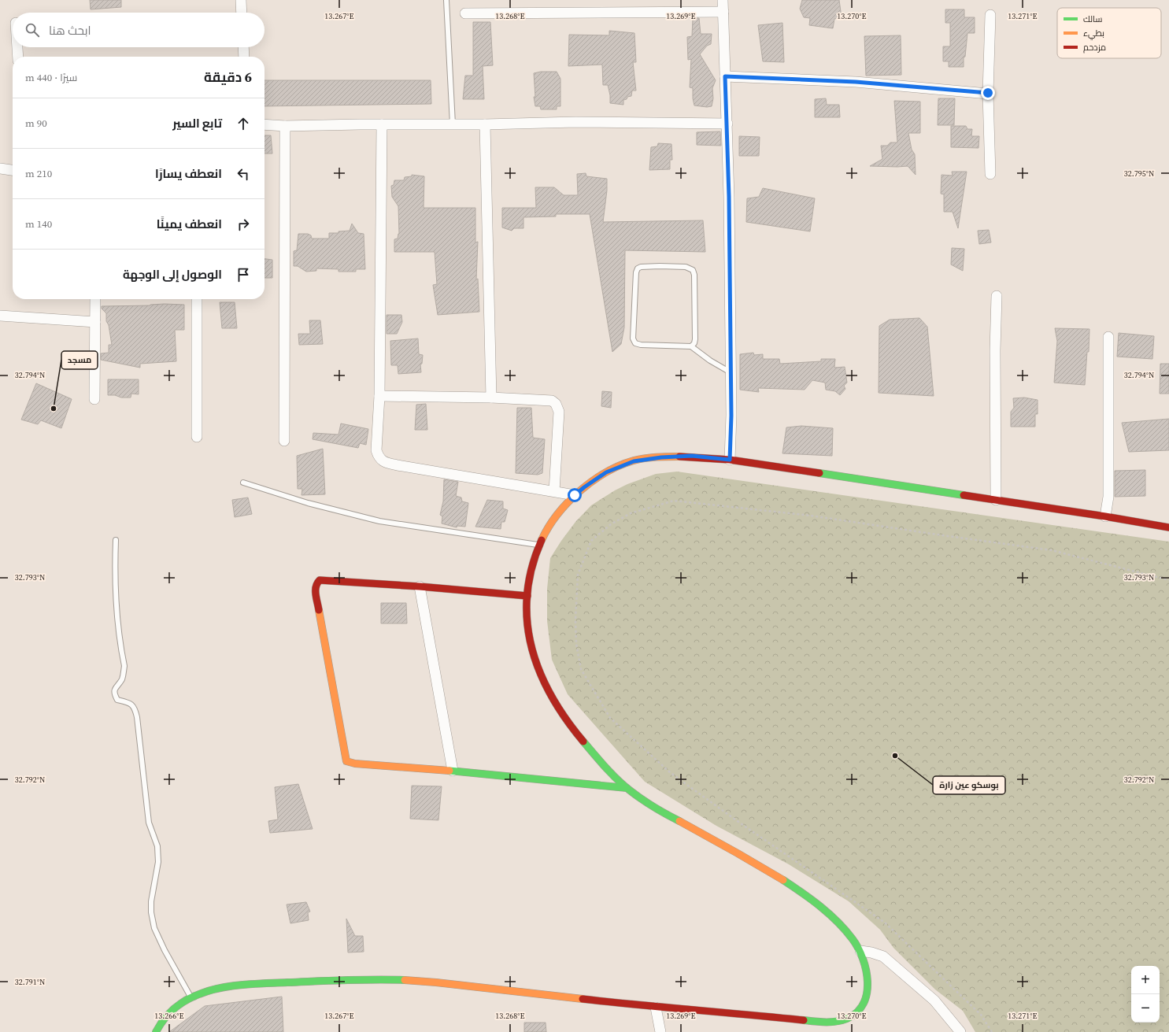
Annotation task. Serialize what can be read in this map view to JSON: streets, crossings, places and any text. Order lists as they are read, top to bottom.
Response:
{
  "places": ["مسجد", "بوسكو عين زارة"],
  "legend": ["سالك", "بطيء", "مزدحم"],
  "page": {
    "search": "ابحث هنا",
    "heading": ["6 دقيقة", "سيرًا · 440 m"],
    "list": [
      ["تابع السير", "90 m"],
      ["انعطف يسارًا", "210 m"],
      ["انعطف يمينًا", "140 m"],
      "الوصول إلى الوجهة"
    ],
    "map_buttons": ["+", "−"]
  },
  "coordinates": [
    "13.267°E",
    "13.268°E",
    "13.269°E",
    "13.270°E",
    "13.271°E",
    "32.795°N",
    "32.794°N",
    "32.793°N",
    "32.792°N",
    "32.791°N",
    "13.266°E"
  ]
}
